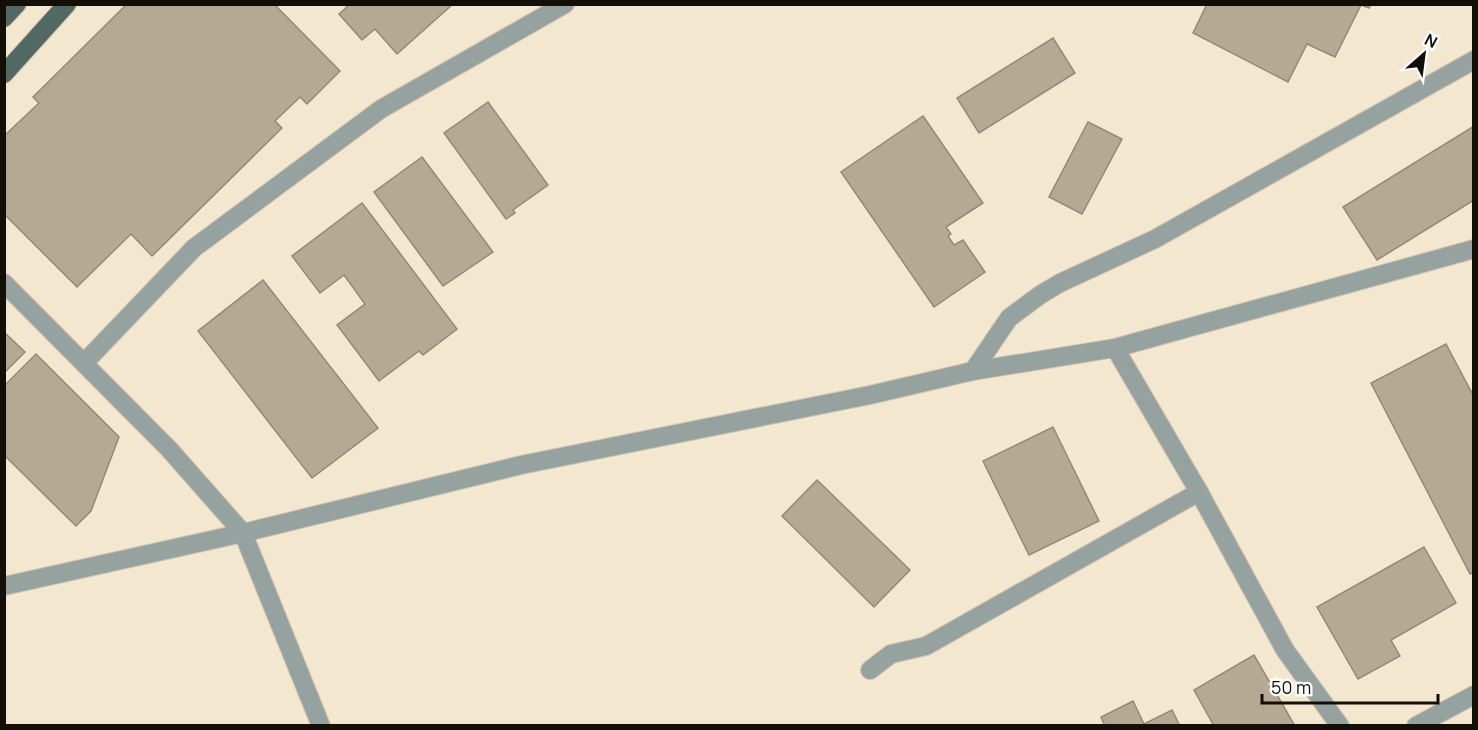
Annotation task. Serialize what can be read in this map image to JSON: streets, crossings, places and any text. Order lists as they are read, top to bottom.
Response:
{
  "scale_bar": "50 m",
  "north": "top right"
}
